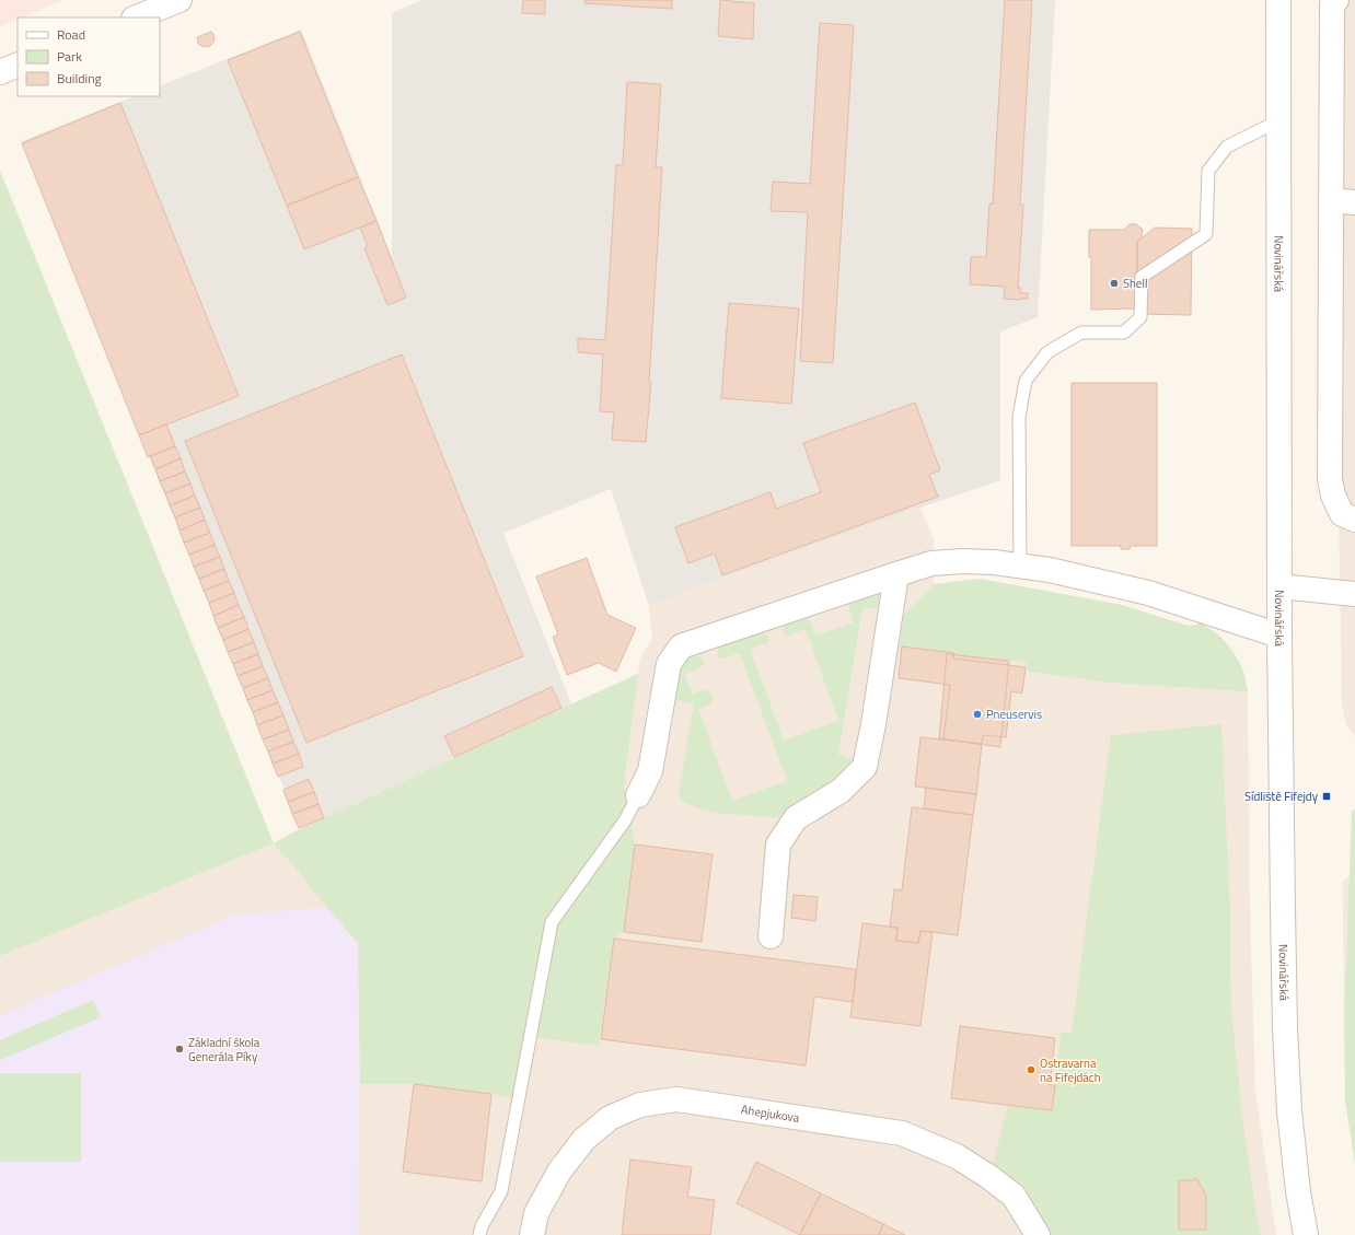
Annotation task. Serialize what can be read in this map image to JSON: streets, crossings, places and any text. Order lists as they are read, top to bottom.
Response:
{
  "streets": {
    "street": ["Novinářská", "Ahepjukova"]
  },
  "places": {
    "other": [
      "Shell",
      "Pneuservis",
      "Základní škola Generála Píky",
      "Ostravarna na Fifejdách"
    ],
    "transit": ["Sídliště Fifejdy"]
  },
  "legend": ["Road", "Park", "Building"]
}
